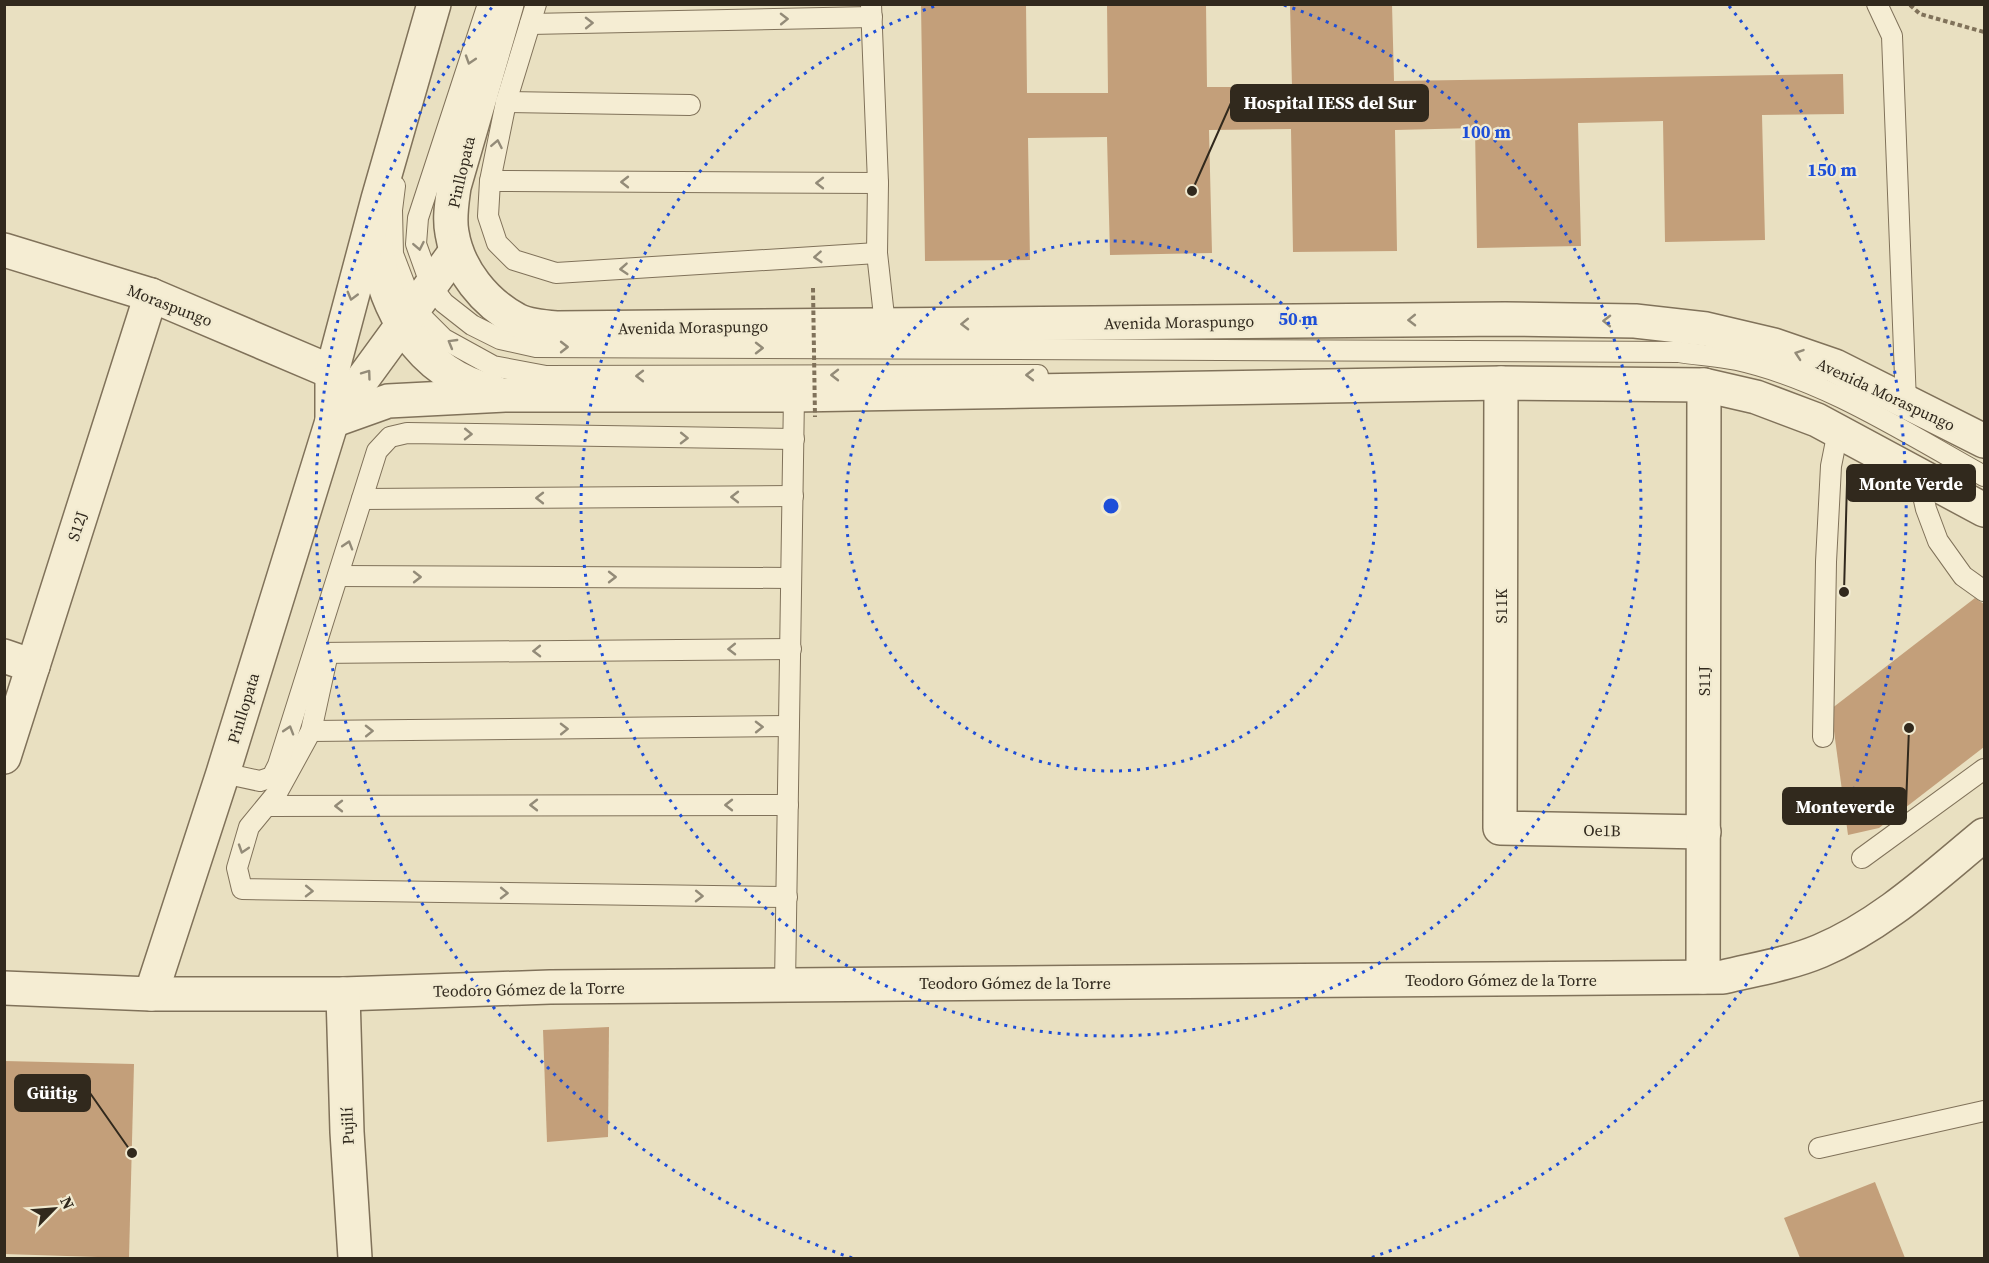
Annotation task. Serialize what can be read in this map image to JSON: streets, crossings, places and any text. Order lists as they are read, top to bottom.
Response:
{
  "streets": {
    "street": [
      "Pinllopata",
      "Moraspungo",
      "Avenida Moraspungo",
      "S12J",
      "S11K",
      "S11J",
      "Oe1B",
      "Teodoro Gómez de la Torre",
      "Pujilí"
    ]
  },
  "crossings": [
    ["Pinllopata", "Moraspungo"],
    ["Pinllopata", "Avenida Moraspungo"],
    ["Pinllopata", "Teodoro Gómez de la Torre"],
    ["Moraspungo", "S12J"],
    ["S11K", "Oe1B"],
    ["S11J", "Oe1B"],
    ["S11J", "Teodoro Gómez de la Torre"],
    ["Teodoro Gómez de la Torre", "Pujilí"]
  ],
  "places": [
    "Hospital IESS del Sur",
    "Monte Verde",
    "Monteverde",
    "Güitig"
  ],
  "north": "top right",
  "rings": ["100 m", "150 m", "50 m"]
}
